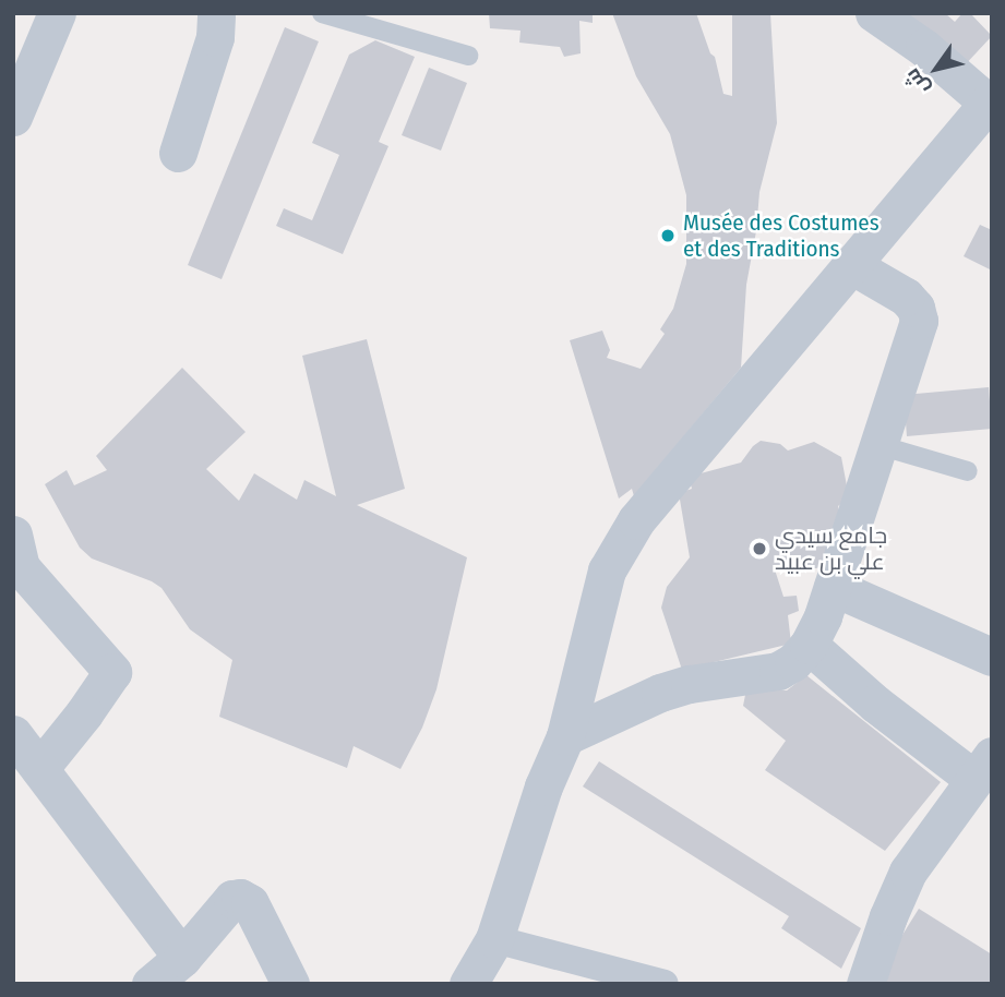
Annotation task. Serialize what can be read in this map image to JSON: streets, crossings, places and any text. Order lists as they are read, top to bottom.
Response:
{
  "places": ["Musée des Costumes et des Traditions", "جامع سيدي علي بن عبيد"],
  "north": "bottom left"
}
